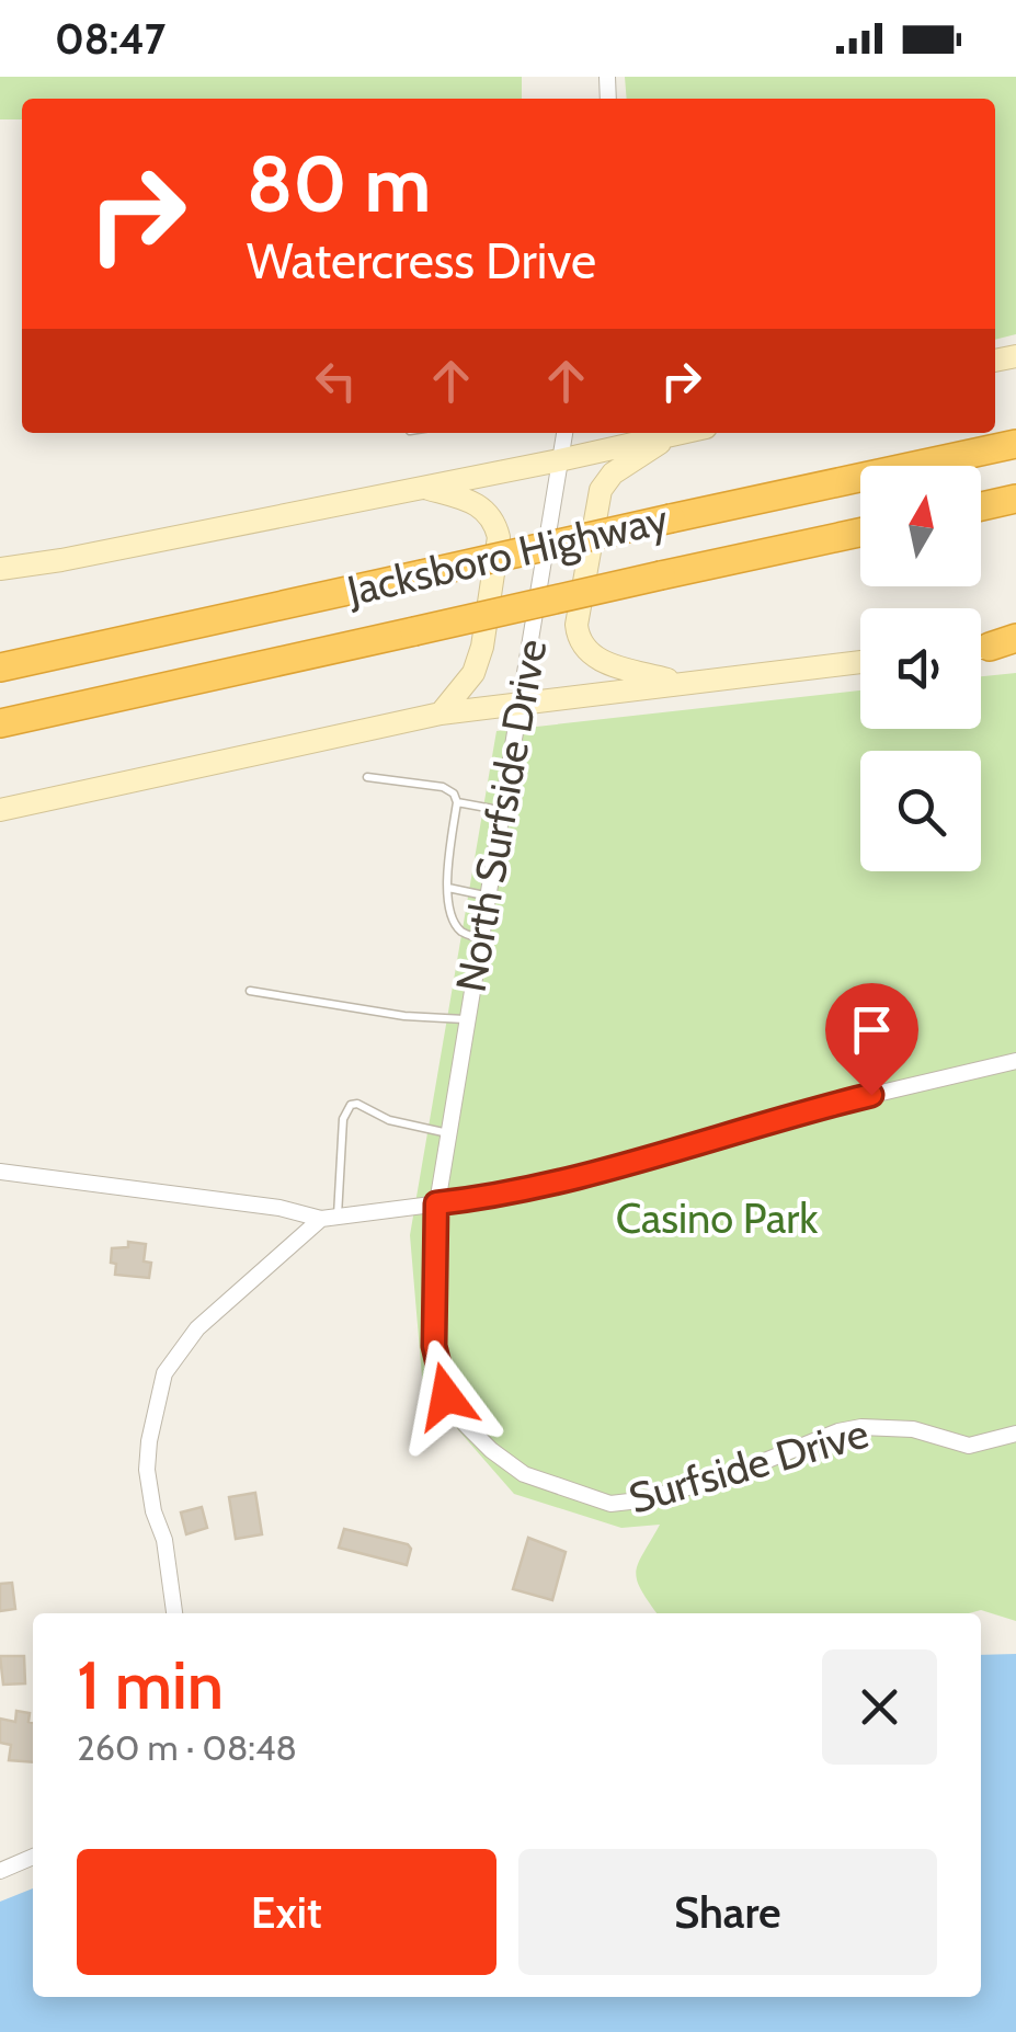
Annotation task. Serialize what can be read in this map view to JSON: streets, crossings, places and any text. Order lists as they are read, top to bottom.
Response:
{
  "streets": {
    "highway": ["Jacksboro Highway"],
    "street": ["North Surfside Drive", "Surfside Drive"]
  },
  "crossings": [
    ["Jacksboro Highway", "North Surfside Drive"],
    ["North Surfside Drive", "Surfside Drive"]
  ],
  "parks": ["Casino Park"],
  "north": "top",
  "page": {
    "status": "08:47",
    "turn": ["80 m", "Watercress Drive"],
    "heading": ["1 min", "260 m · 08:48"],
    "buttons": ["Exit", "Share"]
  }
}
